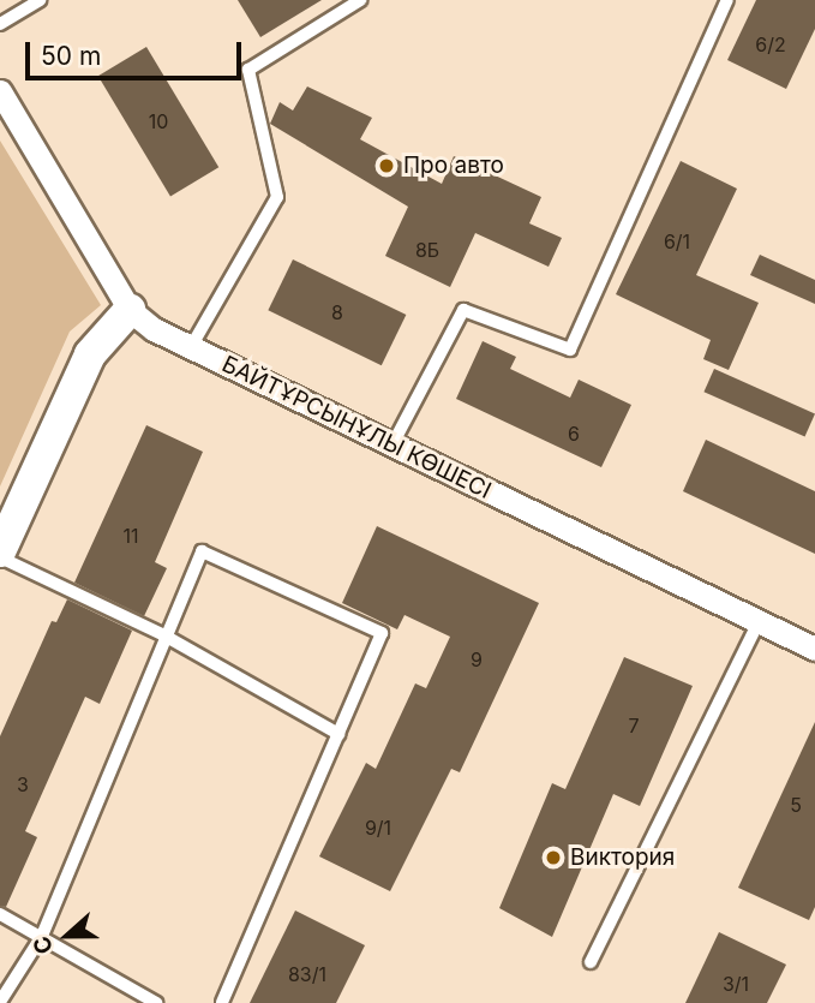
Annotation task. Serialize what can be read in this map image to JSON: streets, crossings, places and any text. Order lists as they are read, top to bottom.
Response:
{
  "streets": {
    "street": ["БАЙТҰРСЫНҰЛЫ КӨШЕСІ"]
  },
  "places": ["Про авто", "Виктория"],
  "house_numbers": [
    "6/2",
    "10",
    "6/1",
    "8Б",
    "8",
    "6",
    "11",
    "9",
    "7",
    "3",
    "5",
    "9/1",
    "83/1",
    "3/1"
  ],
  "scale_bar": "50 m",
  "north": "left"
}
